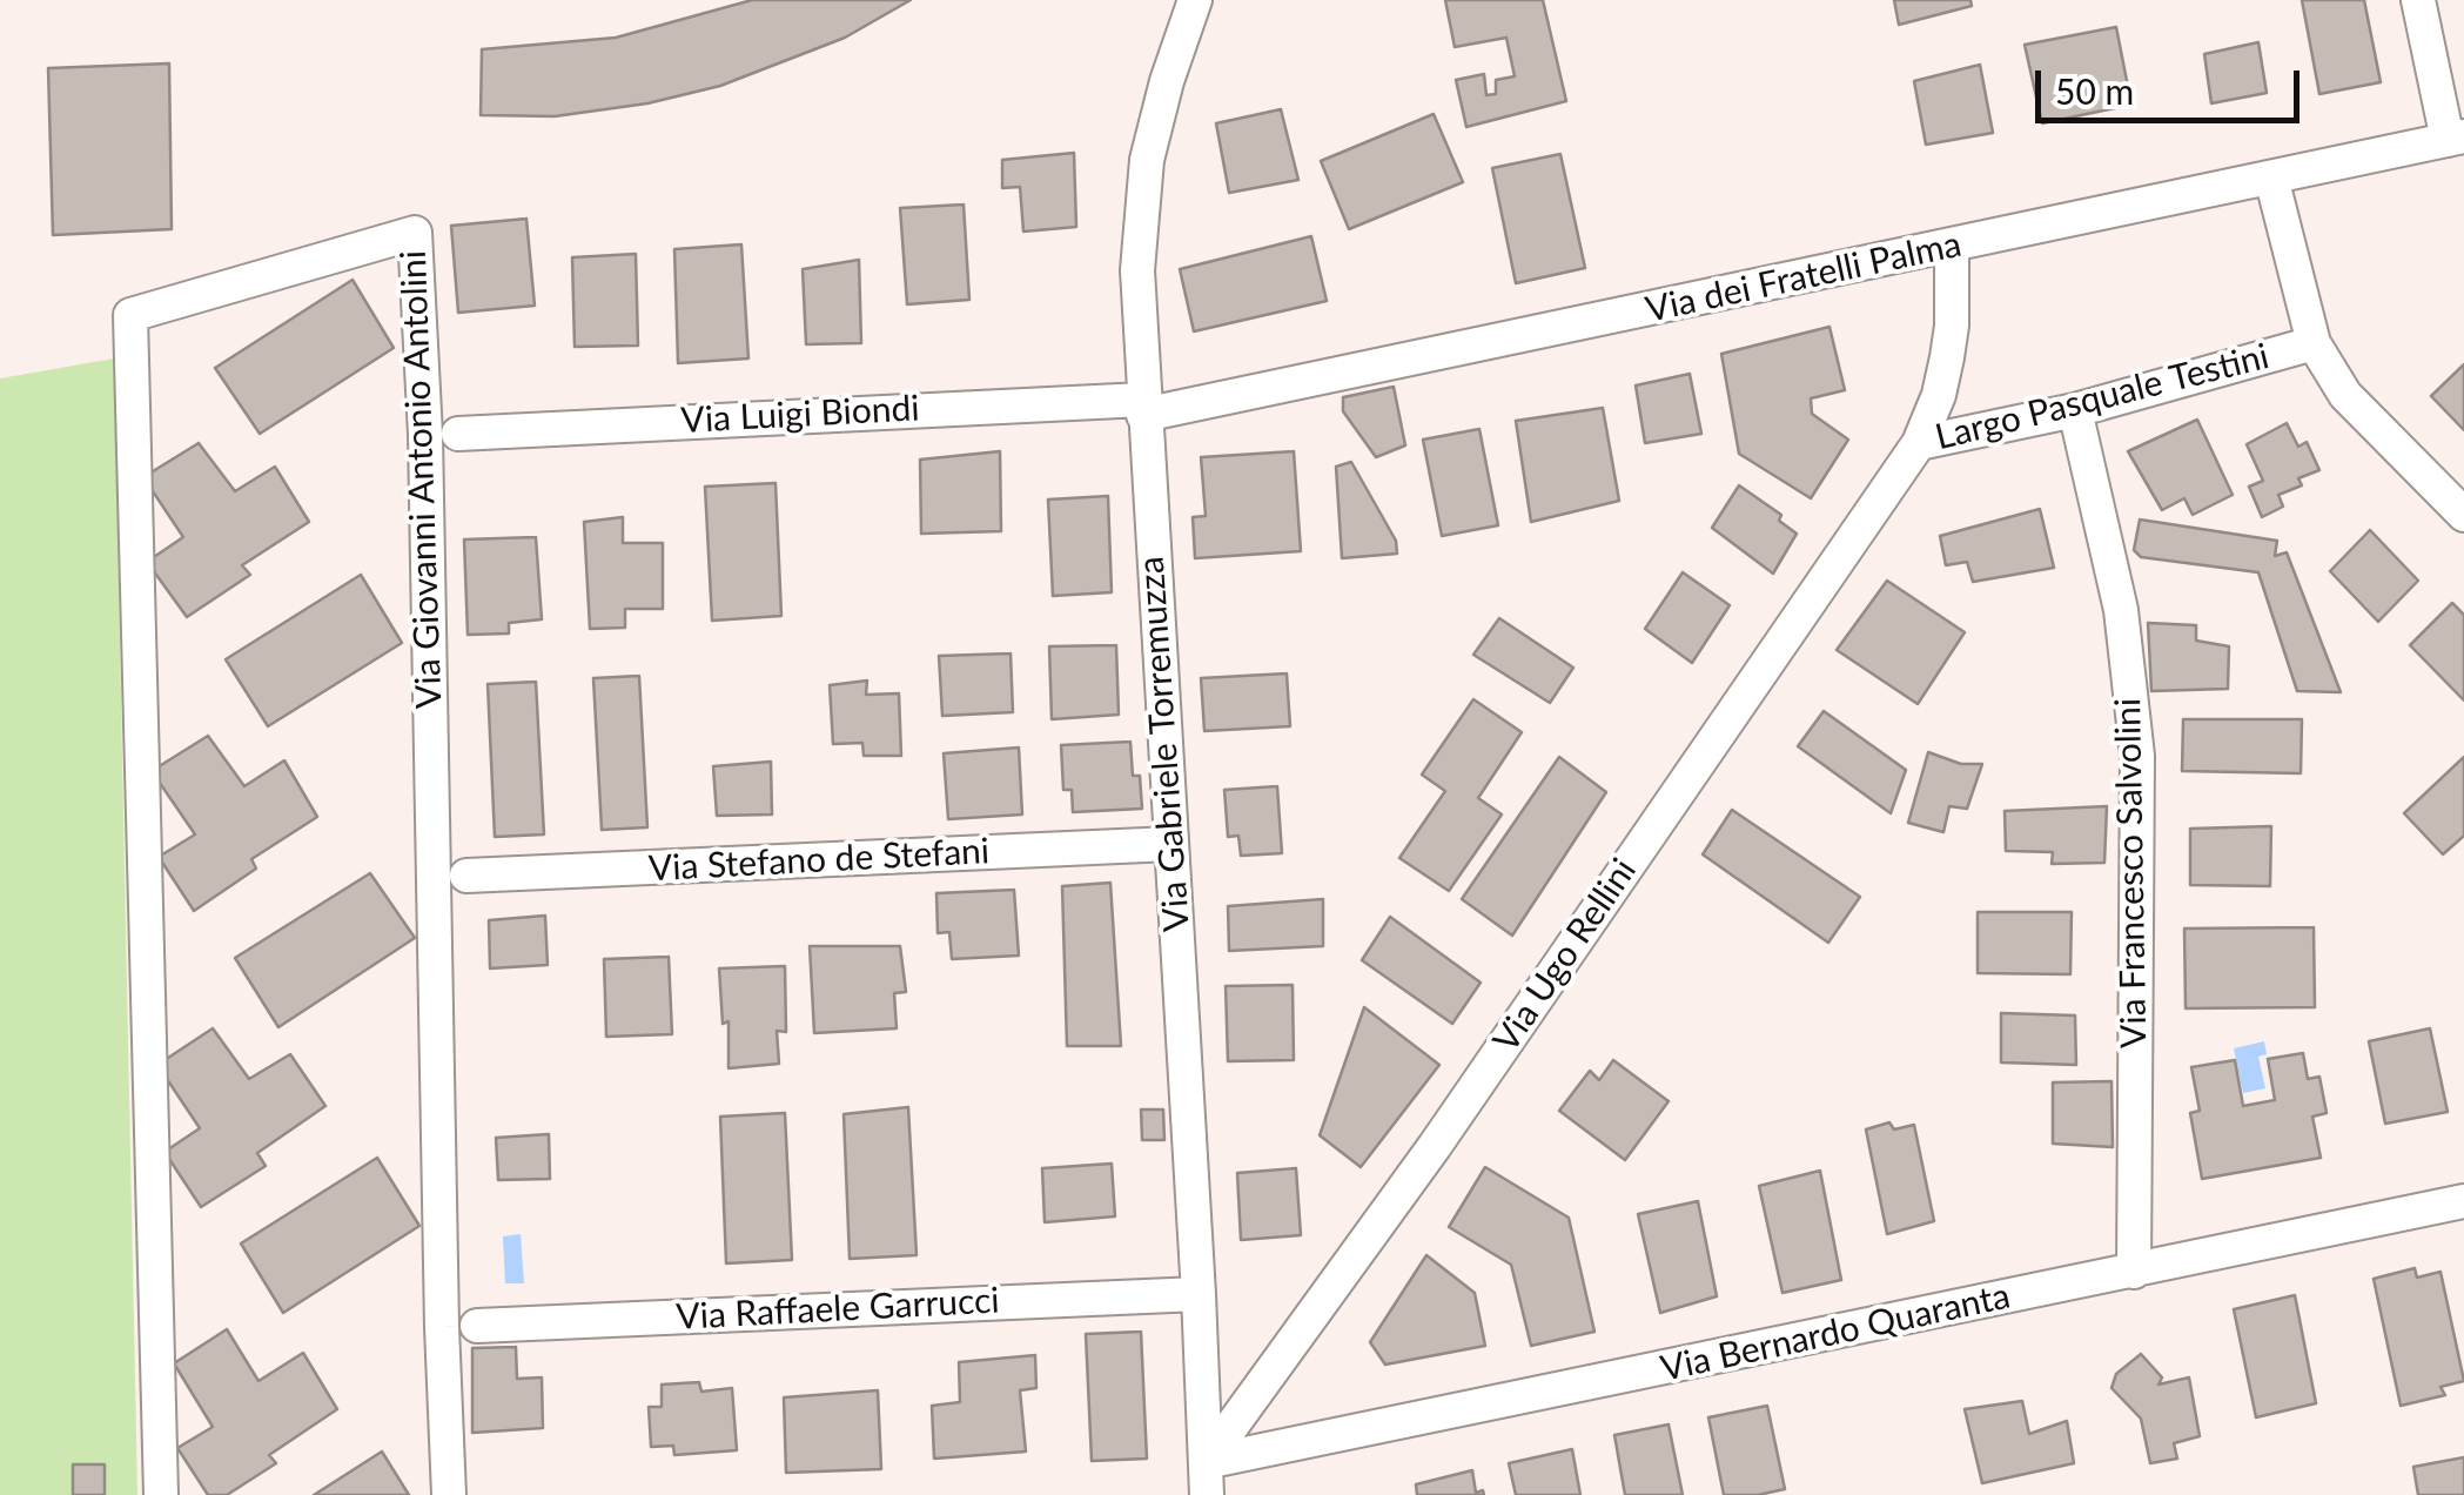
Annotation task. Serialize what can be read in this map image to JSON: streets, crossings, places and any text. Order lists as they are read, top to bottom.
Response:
{
  "streets": {
    "street": [
      "Via dei Fratelli Palma",
      "Largo Pasquale Testini",
      "Via Luigi Biondi",
      "Via Giovanni Antonio Antolini",
      "Via Gabriele Torremuzza",
      "Via Stefano de Stefani",
      "Via Francesco Salvolini",
      "Via Ugo Rellini",
      "Via Raffaele Garrucci",
      "Via Bernardo Quaranta"
    ]
  },
  "crossings": [
    ["Via dei Fratelli Palma", "Largo Pasquale Testini"],
    ["Via dei Fratelli Palma", "Via Luigi Biondi"],
    ["Via dei Fratelli Palma", "Via Gabriele Torremuzza"],
    ["Largo Pasquale Testini", "Via Francesco Salvolini"],
    ["Largo Pasquale Testini", "Via Ugo Rellini"],
    ["Via Luigi Biondi", "Via Gabriele Torremuzza"],
    ["Via Gabriele Torremuzza", "Via Stefano de Stefani"],
    ["Via Gabriele Torremuzza", "Via Ugo Rellini"],
    ["Via Gabriele Torremuzza", "Via Raffaele Garrucci"],
    ["Via Gabriele Torremuzza", "Via Bernardo Quaranta"],
    ["Via Francesco Salvolini", "Via Bernardo Quaranta"],
    ["Via Ugo Rellini", "Via Bernardo Quaranta"]
  ],
  "scale_bar": "50 m"
}
